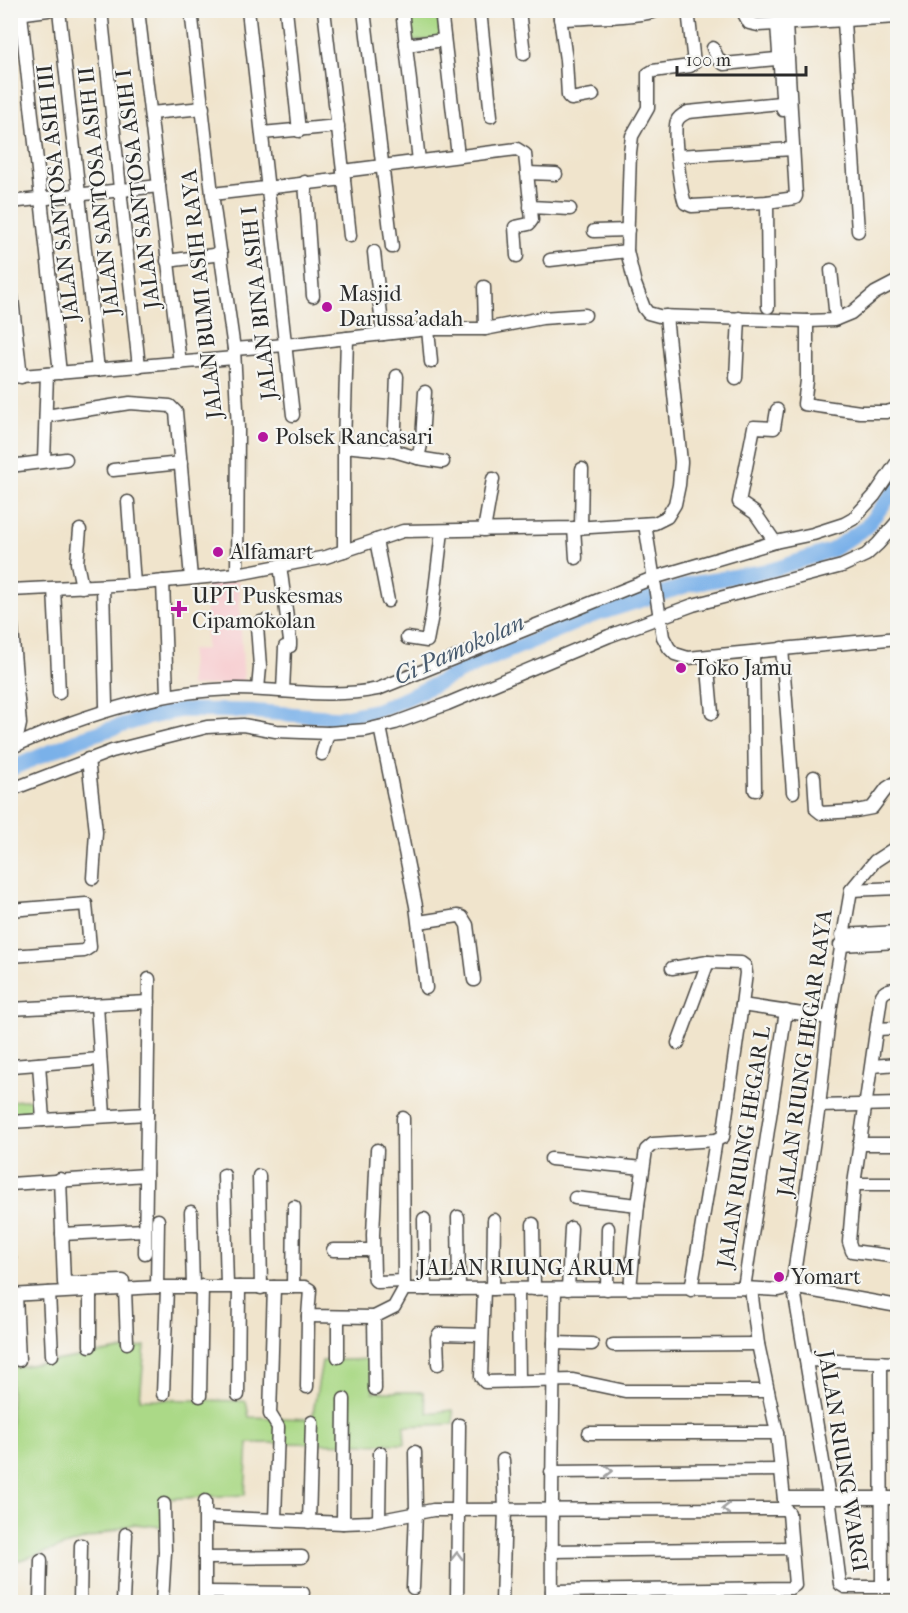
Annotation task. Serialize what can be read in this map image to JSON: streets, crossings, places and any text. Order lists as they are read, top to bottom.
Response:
{
  "streets": {
    "street": [
      "JALAN SANTOSA ASIH I",
      "JALAN SANTOSA ASIH II",
      "JALAN SANTOSA ASIH III",
      "JALAN BUMI ASIH RAYA",
      "JALAN BINA ASIH I",
      "JALAN RIUNG HEGAR RAYA",
      "JALAN RIUNG HEGAR L",
      "JALAN RIUNG ARUM",
      "JALAN RIUNG WARGI"
    ]
  },
  "crossings": [
    ["JALAN RIUNG HEGAR RAYA", "JALAN RIUNG ARUM"],
    ["JALAN RIUNG HEGAR RAYA", "JALAN RIUNG WARGI"],
    ["JALAN RIUNG HEGAR L", "JALAN RIUNG ARUM"],
    ["JALAN RIUNG ARUM", "JALAN RIUNG WARGI"]
  ],
  "water": ["Ci Pamokolan"],
  "places": {
    "other": [
      "Masjid Darussa'adah",
      "Polsek Rancasari",
      "Alfamart",
      "Toko Jamu",
      "Yomart"
    ],
    "health": ["UPT Puskesmas Cipamokolan"]
  },
  "scale_bar": "100 m"
}
